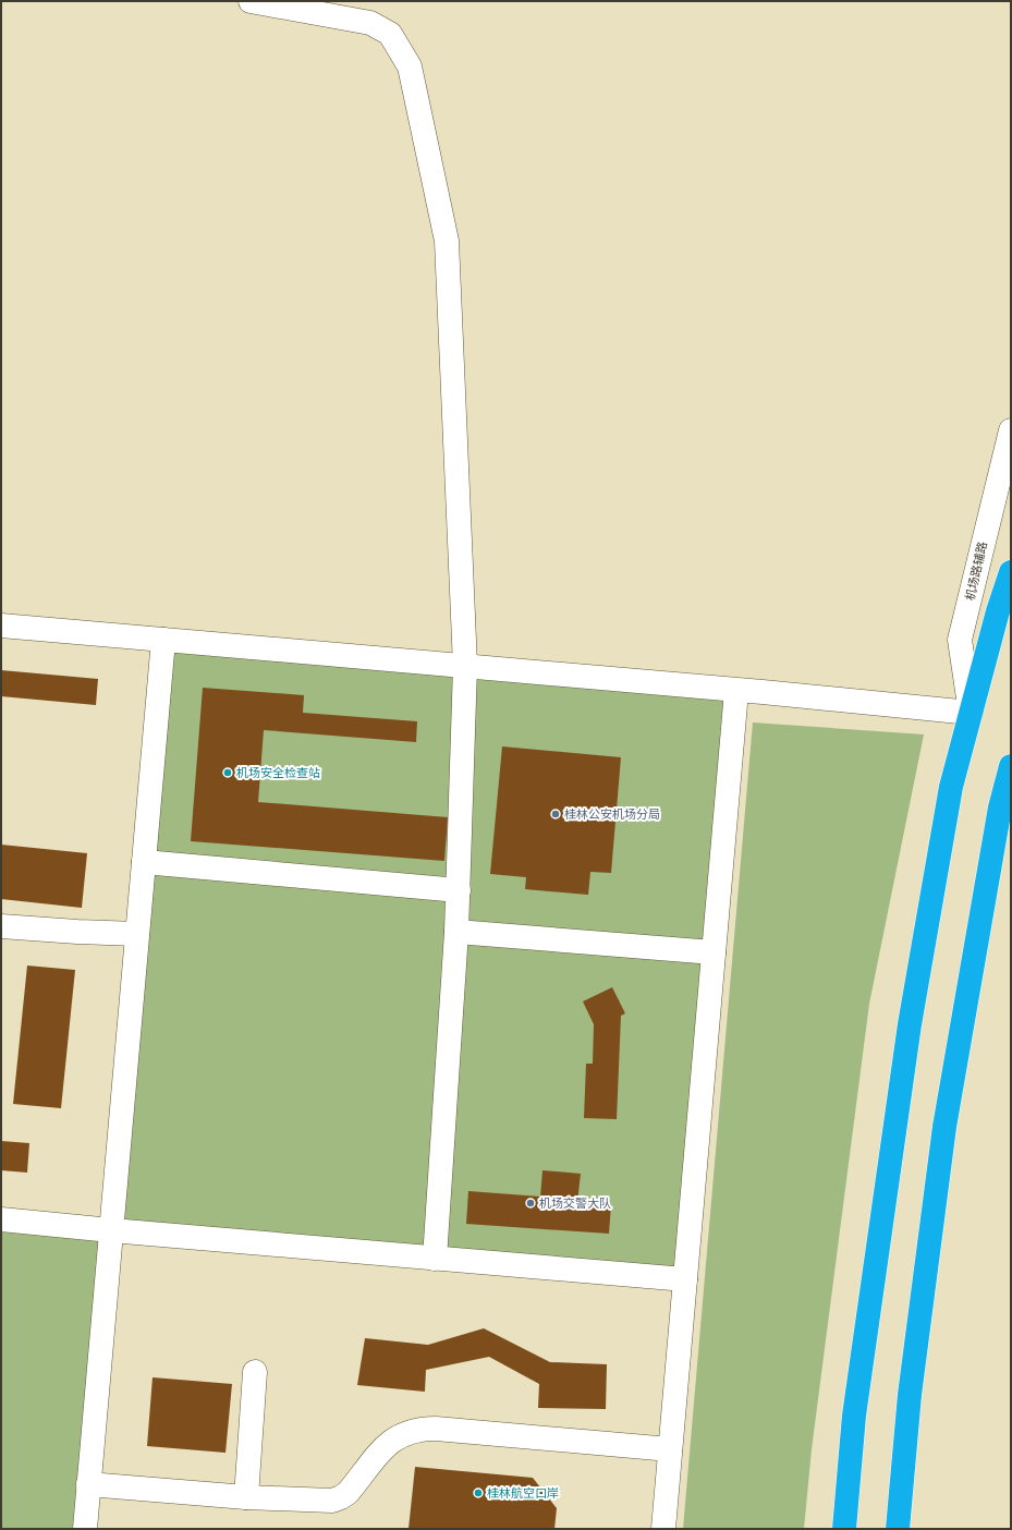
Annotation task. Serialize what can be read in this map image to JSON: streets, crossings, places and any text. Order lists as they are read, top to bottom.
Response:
{
  "streets": {
    "street": ["机场路辅路"]
  },
  "places": [
    "机场安全检查站",
    "桂林公安机场分局",
    "机场交警大队",
    "桂林航空口岸"
  ]
}
